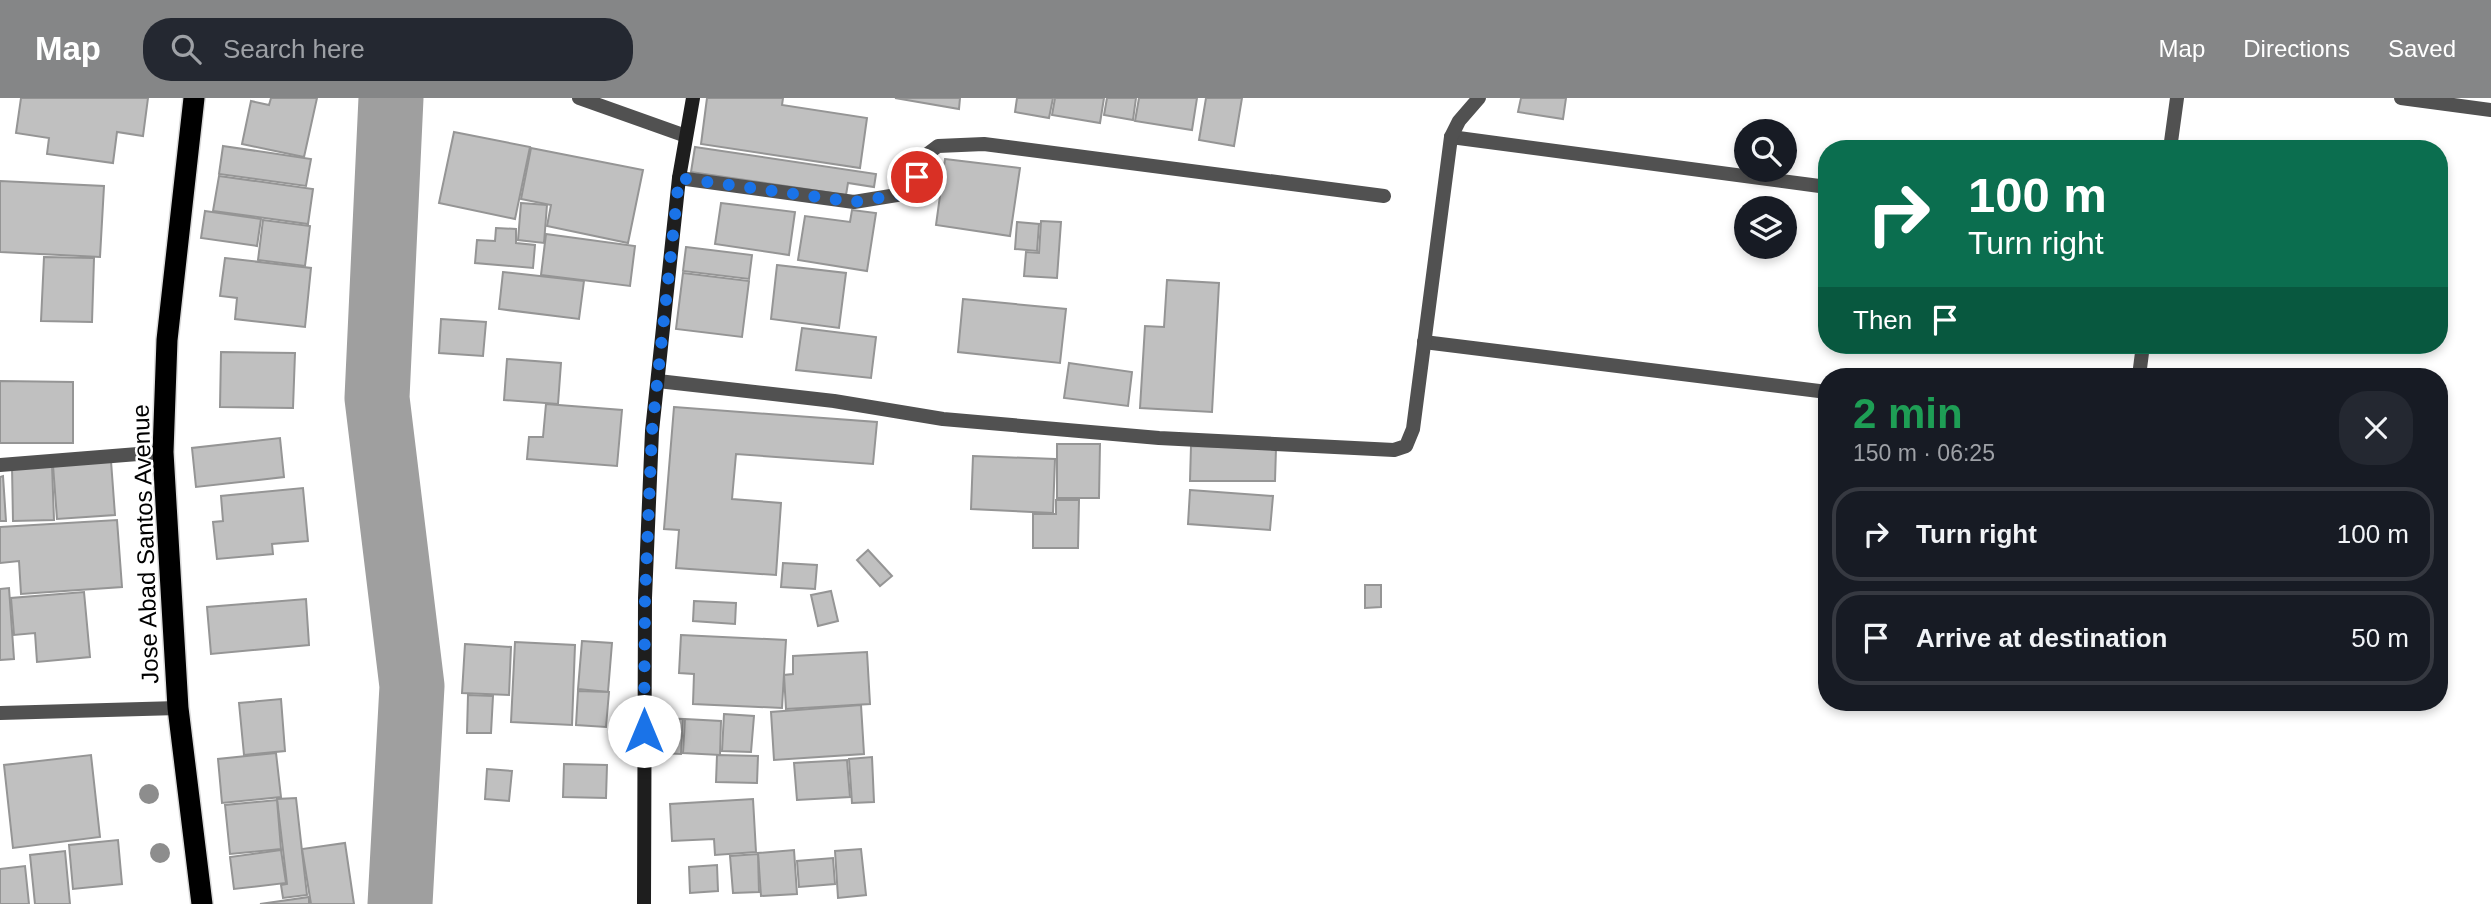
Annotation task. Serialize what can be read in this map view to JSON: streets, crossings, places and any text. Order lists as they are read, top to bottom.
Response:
{
  "streets": {
    "highway": ["Jose Abad Santos Avenue"]
  },
  "page": {
    "header": "Map",
    "search": "Search here",
    "nav": ["Map", "Directions", "Saved"],
    "turn": ["100 m", "Turn right"],
    "then": "Then",
    "heading": ["2 min", "150 m · 06:25"],
    "list": [
      {
        "name": "Turn right",
        "value": "100 m"
      },
      {
        "name": "Arrive at destination",
        "value": "50 m"
      }
    ]
  }
}
